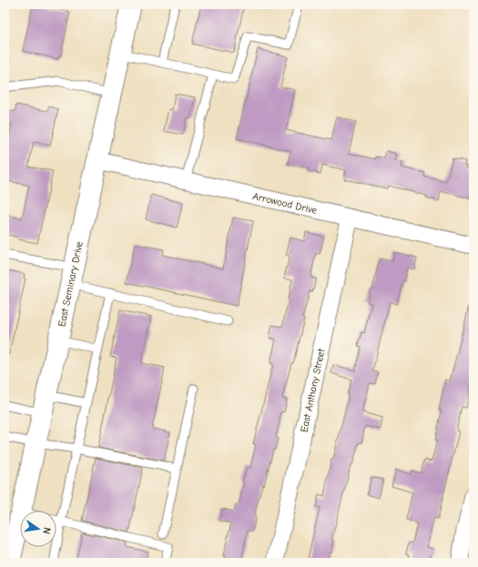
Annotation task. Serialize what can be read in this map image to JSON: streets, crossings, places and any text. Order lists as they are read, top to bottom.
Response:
{
  "streets": {
    "main road": ["East Seminary Drive"],
    "street": ["Arrowood Drive", "East Anthony Street"]
  },
  "crossings": [
    ["Arrowood Drive", "East Seminary Drive"],
    ["Arrowood Drive", "East Anthony Street"]
  ],
  "north": "right"
}
